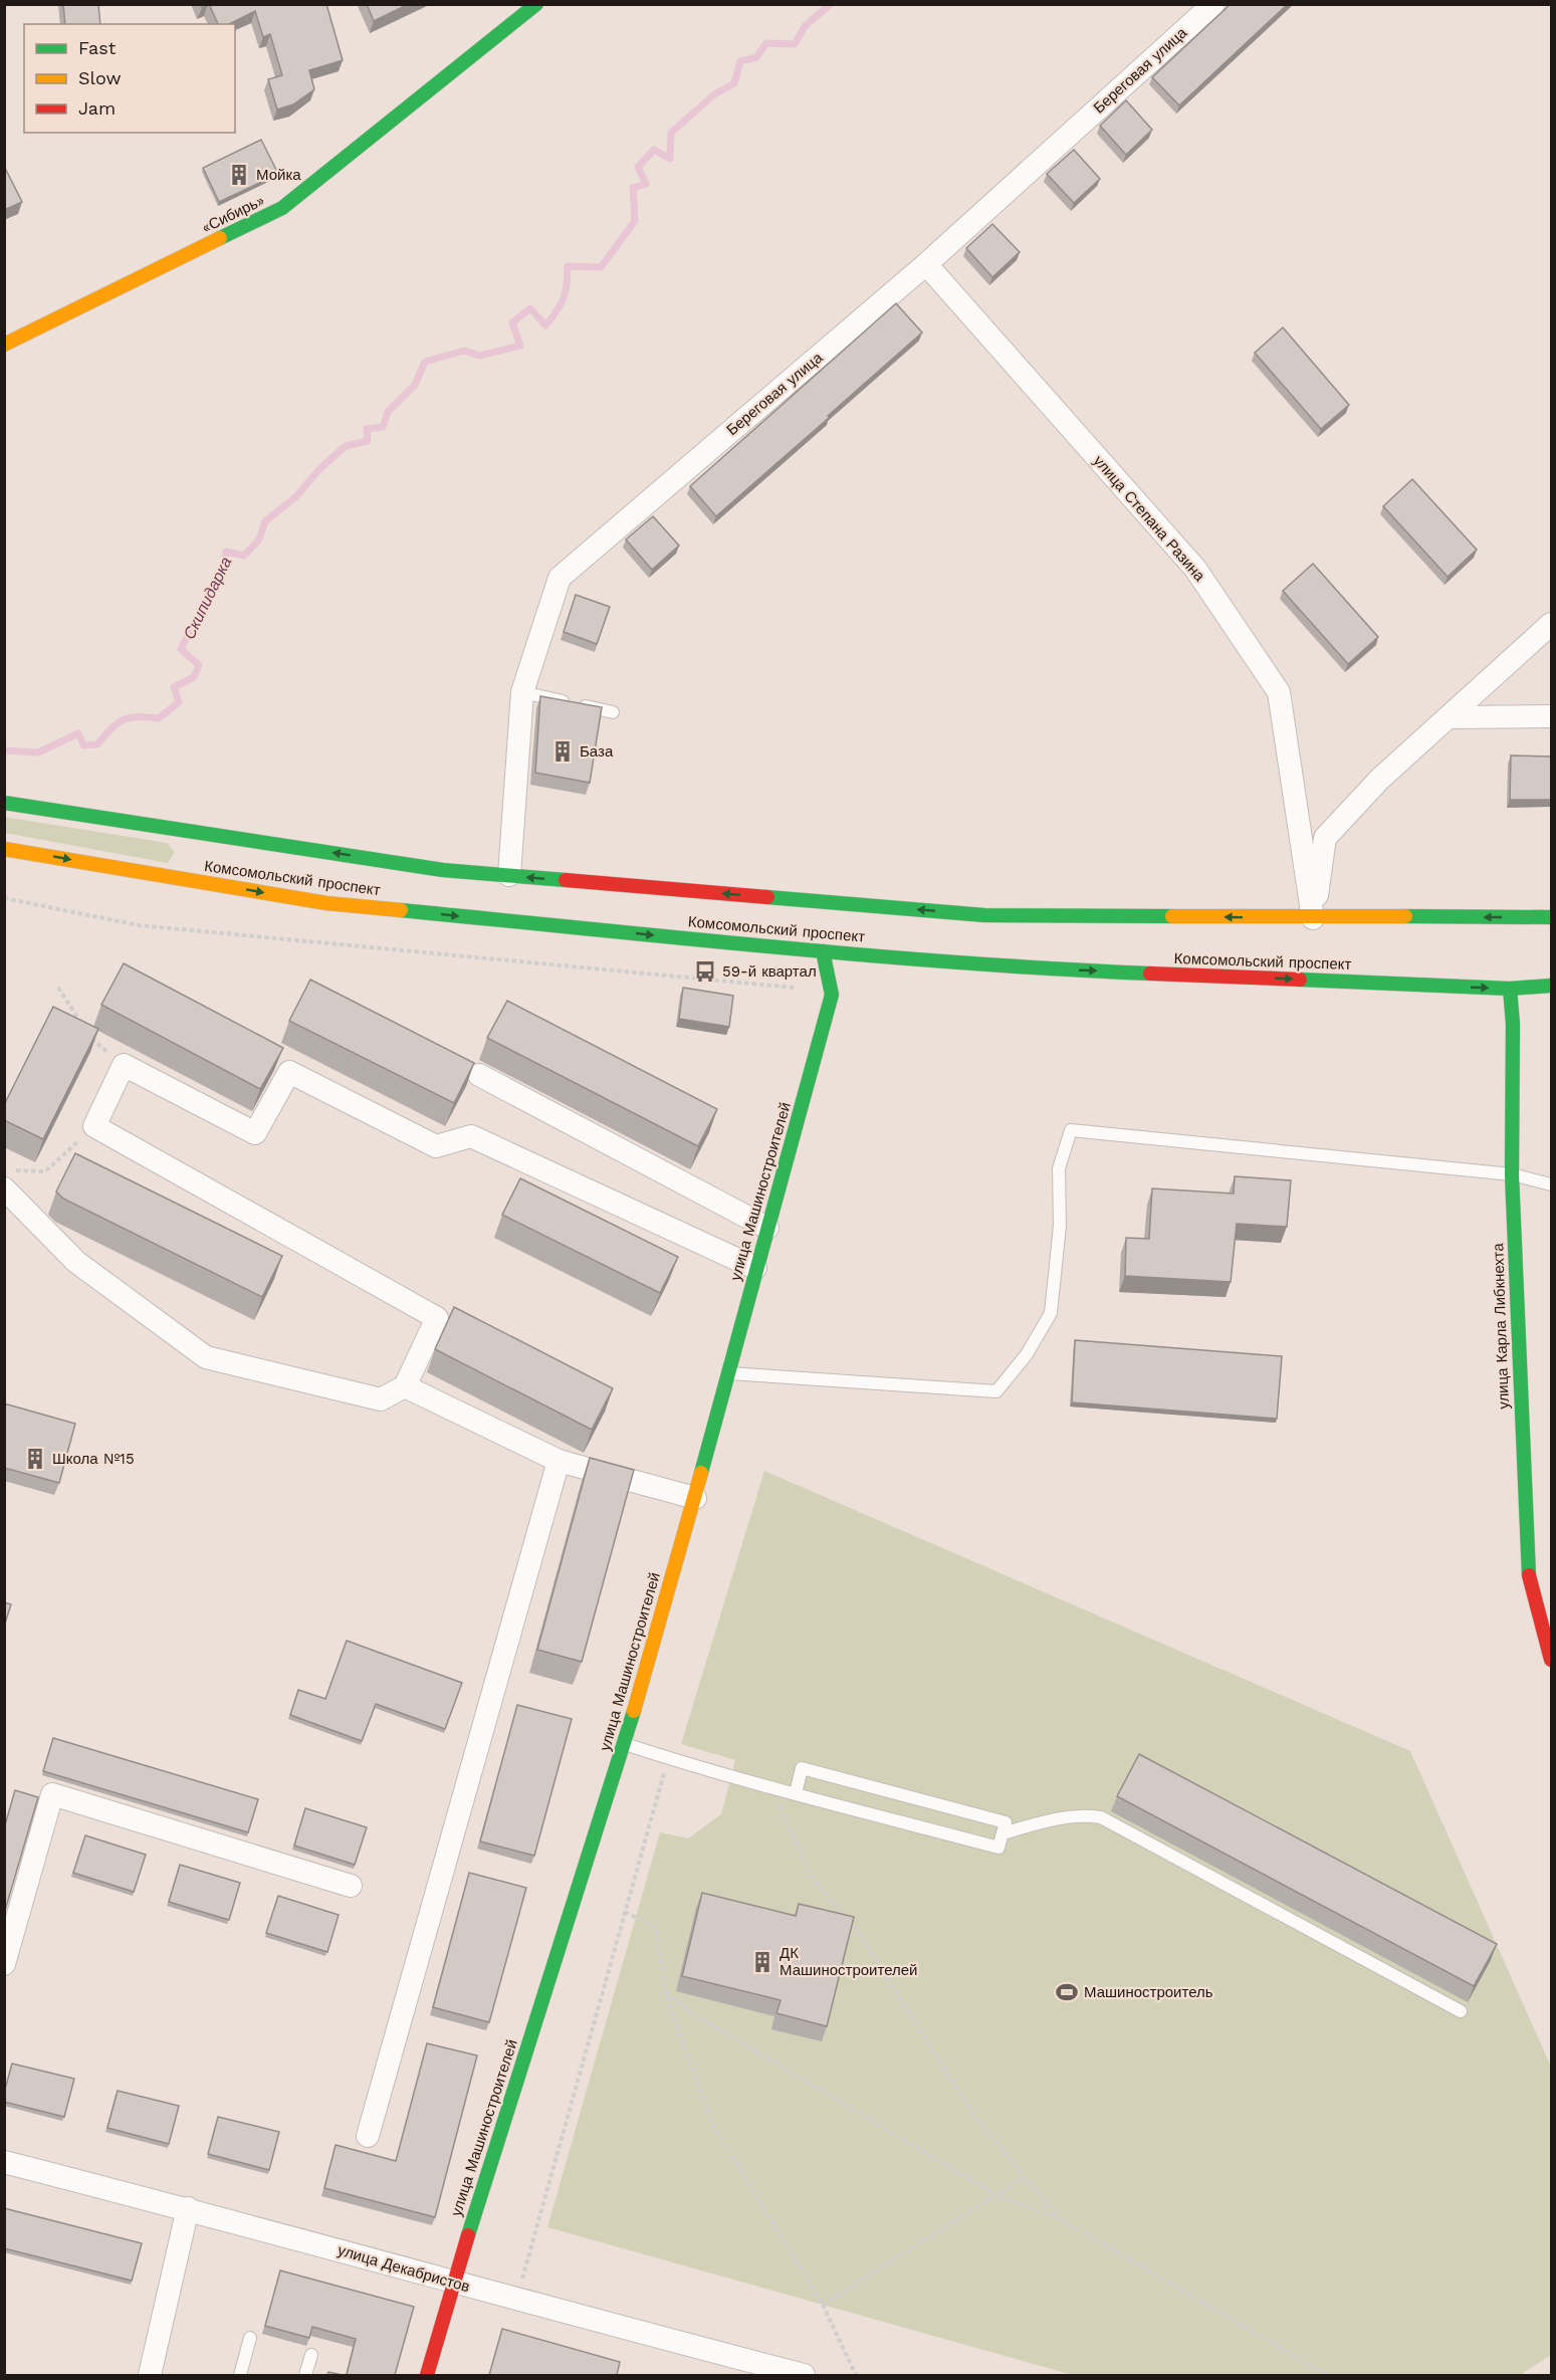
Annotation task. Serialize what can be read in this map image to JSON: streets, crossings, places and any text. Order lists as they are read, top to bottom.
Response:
{
  "streets": {
    "main road": [
      "«Сибирь»",
      "Комсомольский проспект",
      "улица Машиностроителей",
      "улица Карла Либкнехта"
    ],
    "street": ["Береговая улица", "улица Степана Разина", "улица Декабристов"]
  },
  "crossings": [
    ["Береговая улица", "улица Степана Разина"],
    ["Береговая улица", "Комсомольский проспект"],
    ["улица Степана Разина", "Комсомольский проспект"],
    ["Комсомольский проспект", "улица Машиностроителей"],
    ["Комсомольский проспект", "улица Карла Либкнехта"],
    ["улица Машиностроителей", "улица Декабристов"]
  ],
  "water": ["Скипидарка"],
  "places": {
    "building": [
      "Мойка",
      "База",
      "Школа №15",
      "ДК Машиностроителей"
    ],
    "bus stop": ["59-й квартал"],
    "sports": ["Машиностроитель"]
  },
  "legend": ["Fast", "Slow", "Jam"]
}
